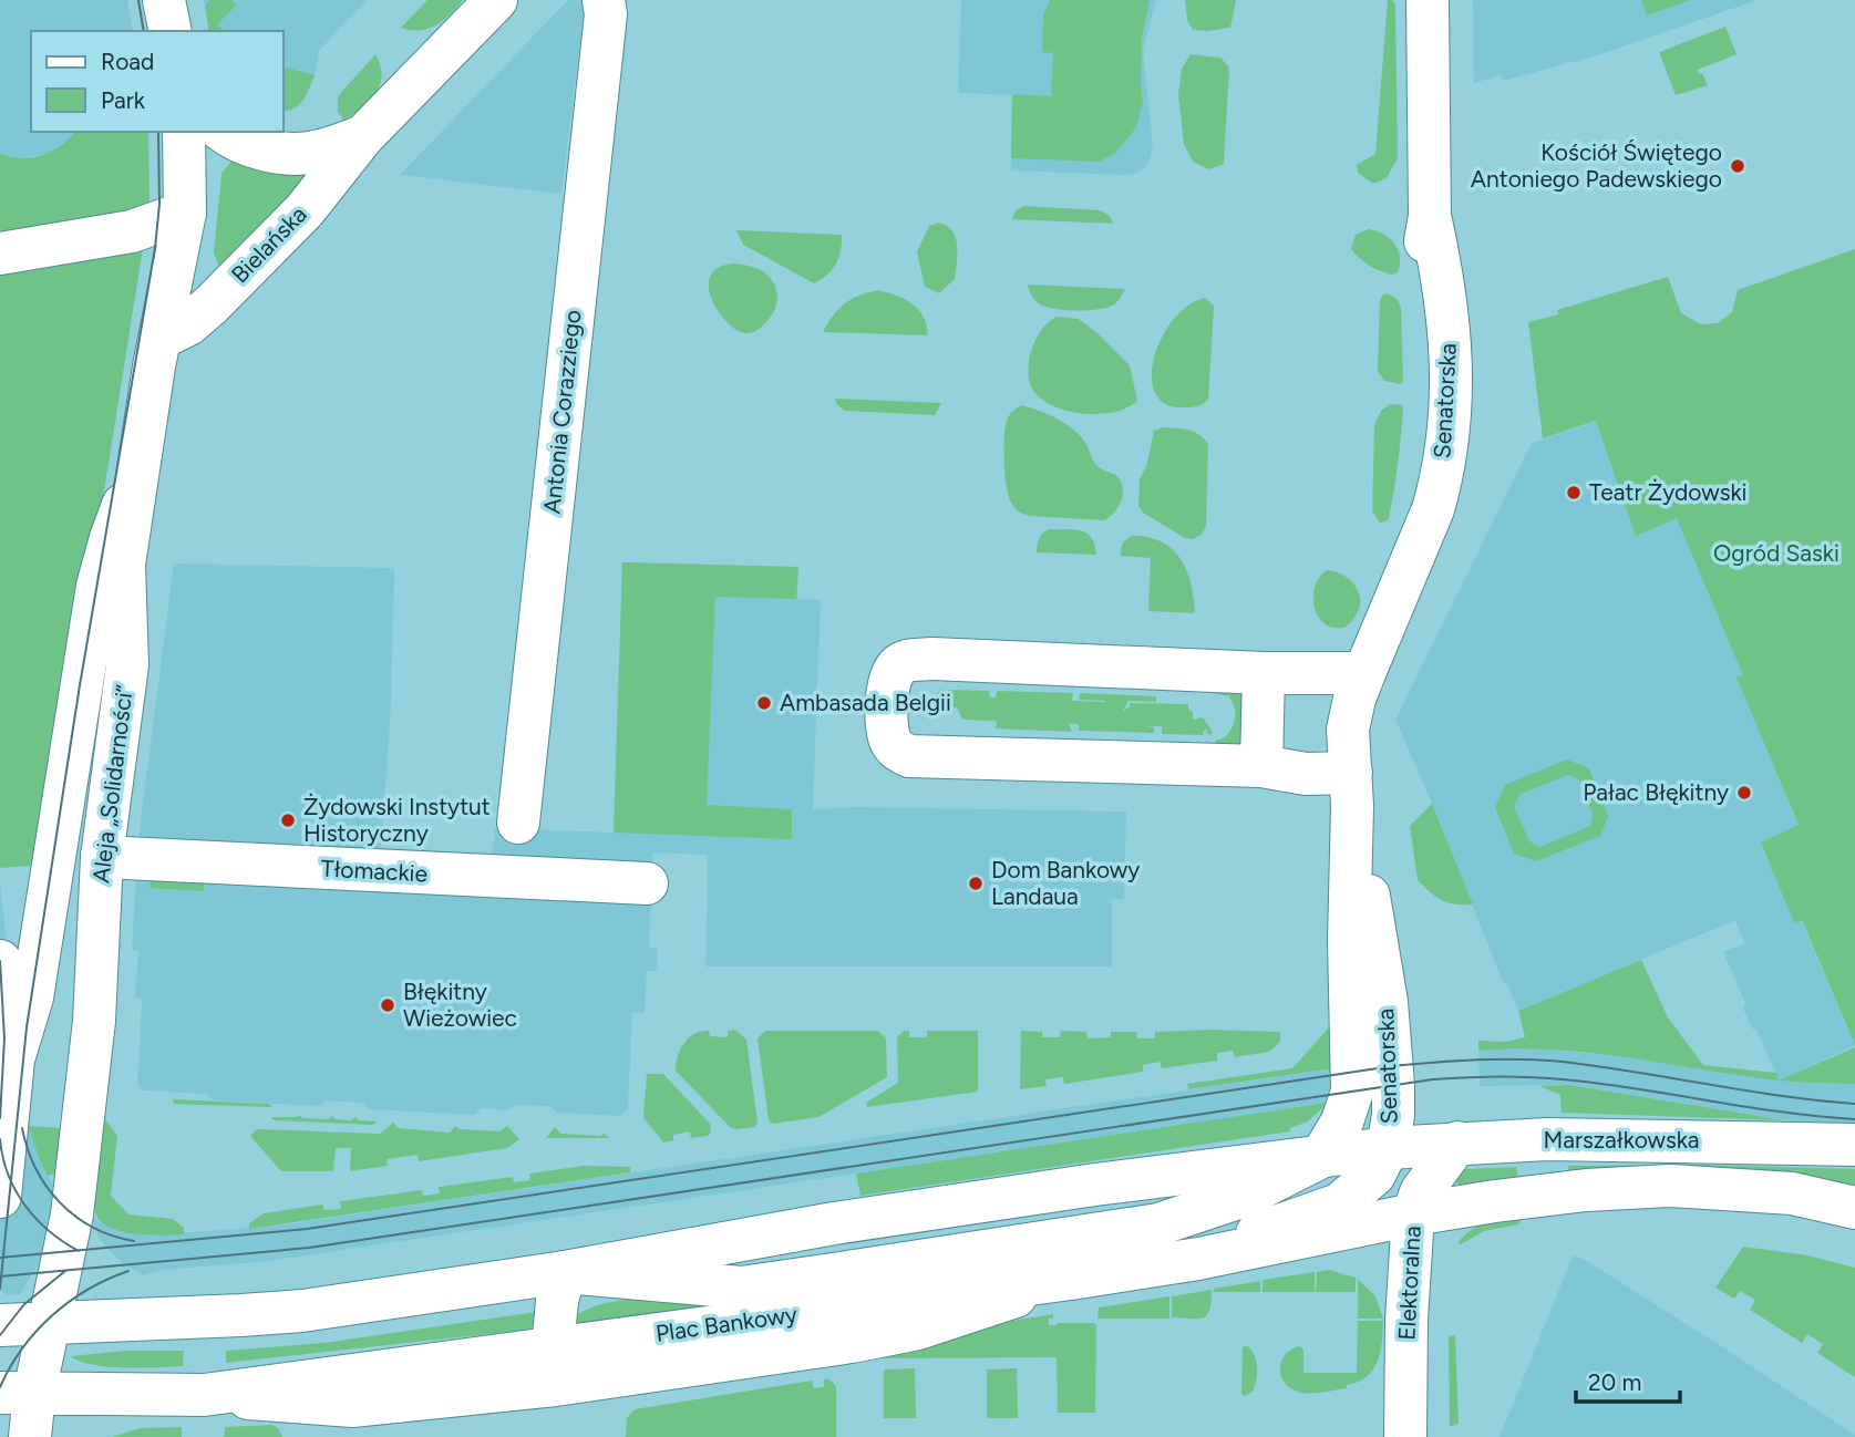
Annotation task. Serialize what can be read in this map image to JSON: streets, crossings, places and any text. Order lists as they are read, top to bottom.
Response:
{
  "streets": {
    "main road": [
      "Bielańska",
      "Senatorska",
      "Antonia Corazziego",
      "Aleja „Solidarności”",
      "Tłomackie",
      "Marszałkowska",
      "Elektoralna",
      "Plac Bankowy"
    ]
  },
  "crossings": [
    ["Bielańska", "Aleja „Solidarności”"],
    ["Senatorska", "Marszałkowska"],
    ["Senatorska", "Plac Bankowy"],
    ["Aleja „Solidarności”", "Tłomackie"],
    ["Aleja „Solidarności”", "Plac Bankowy"],
    ["Marszałkowska", "Elektoralna"],
    ["Marszałkowska", "Plac Bankowy"],
    ["Elektoralna", "Plac Bankowy"]
  ],
  "parks": ["Ogród Saski"],
  "places": [
    "Kościół Świętego Antoniego Padewskiego",
    "Teatr Żydowski",
    "Ambasada Belgii",
    "Pałac Błękitny",
    "Żydowski Instytut Historyczny",
    "Dom Bankowy Landaua",
    "Błękitny Wieżowiec"
  ],
  "legend": ["Road", "Park"],
  "scale_bar": "20 m"
}
